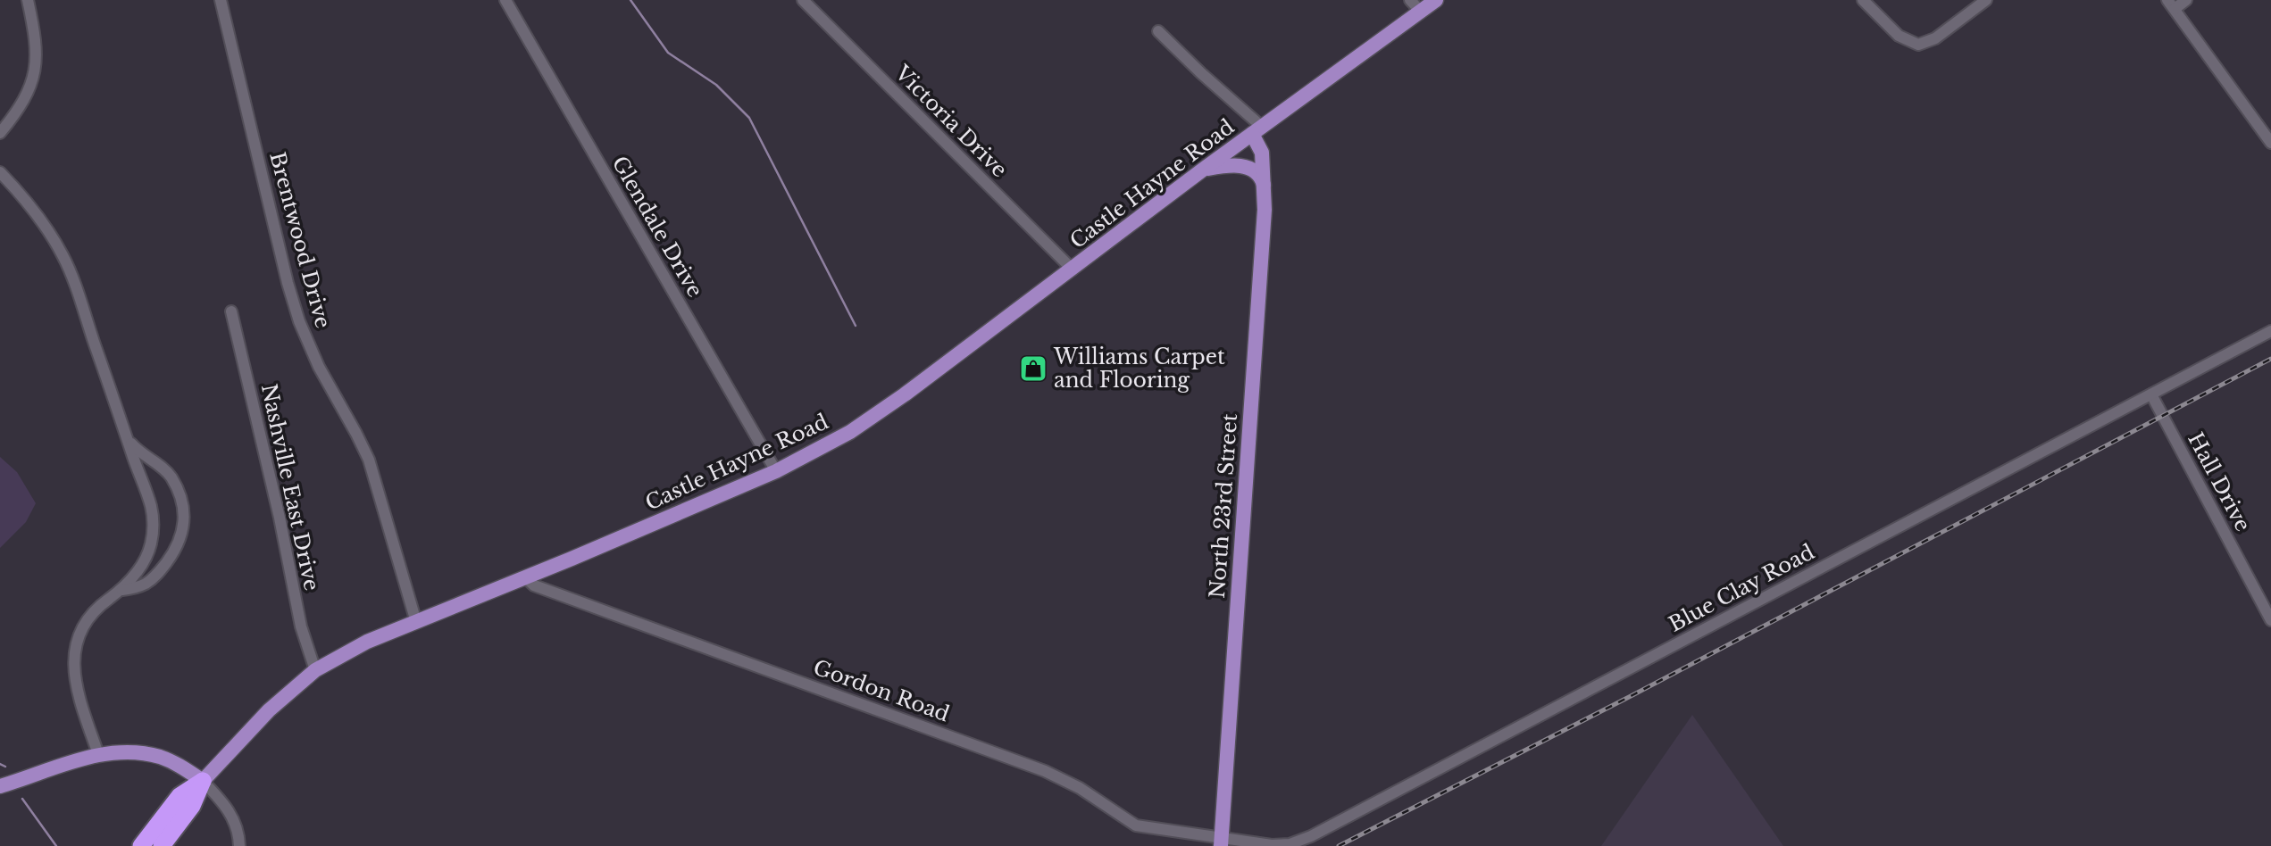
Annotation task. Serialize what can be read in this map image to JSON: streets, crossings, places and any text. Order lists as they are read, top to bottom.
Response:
{
  "streets": {
    "main road": ["Castle Hayne Road", "North 23rd Street"],
    "street": [
      "Victoria Drive",
      "Glendale Drive",
      "Brentwood Drive",
      "Hall Drive",
      "Nashville East Drive",
      "Blue Clay Road",
      "Gordon Road"
    ]
  },
  "crossings": [
    ["Victoria Drive", "Castle Hayne Road"],
    ["Castle Hayne Road", "Glendale Drive"],
    ["Castle Hayne Road", "Brentwood Drive"],
    ["Castle Hayne Road", "Nashville East Drive"],
    ["Castle Hayne Road", "North 23rd Street"],
    ["Castle Hayne Road", "Gordon Road"],
    ["Hall Drive", "Blue Clay Road"],
    ["North 23rd Street", "Blue Clay Road"],
    ["North 23rd Street", "Gordon Road"],
    ["Blue Clay Road", "Gordon Road"]
  ],
  "places": {
    "shop": ["Williams Carpet and Flooring"]
  }
}
